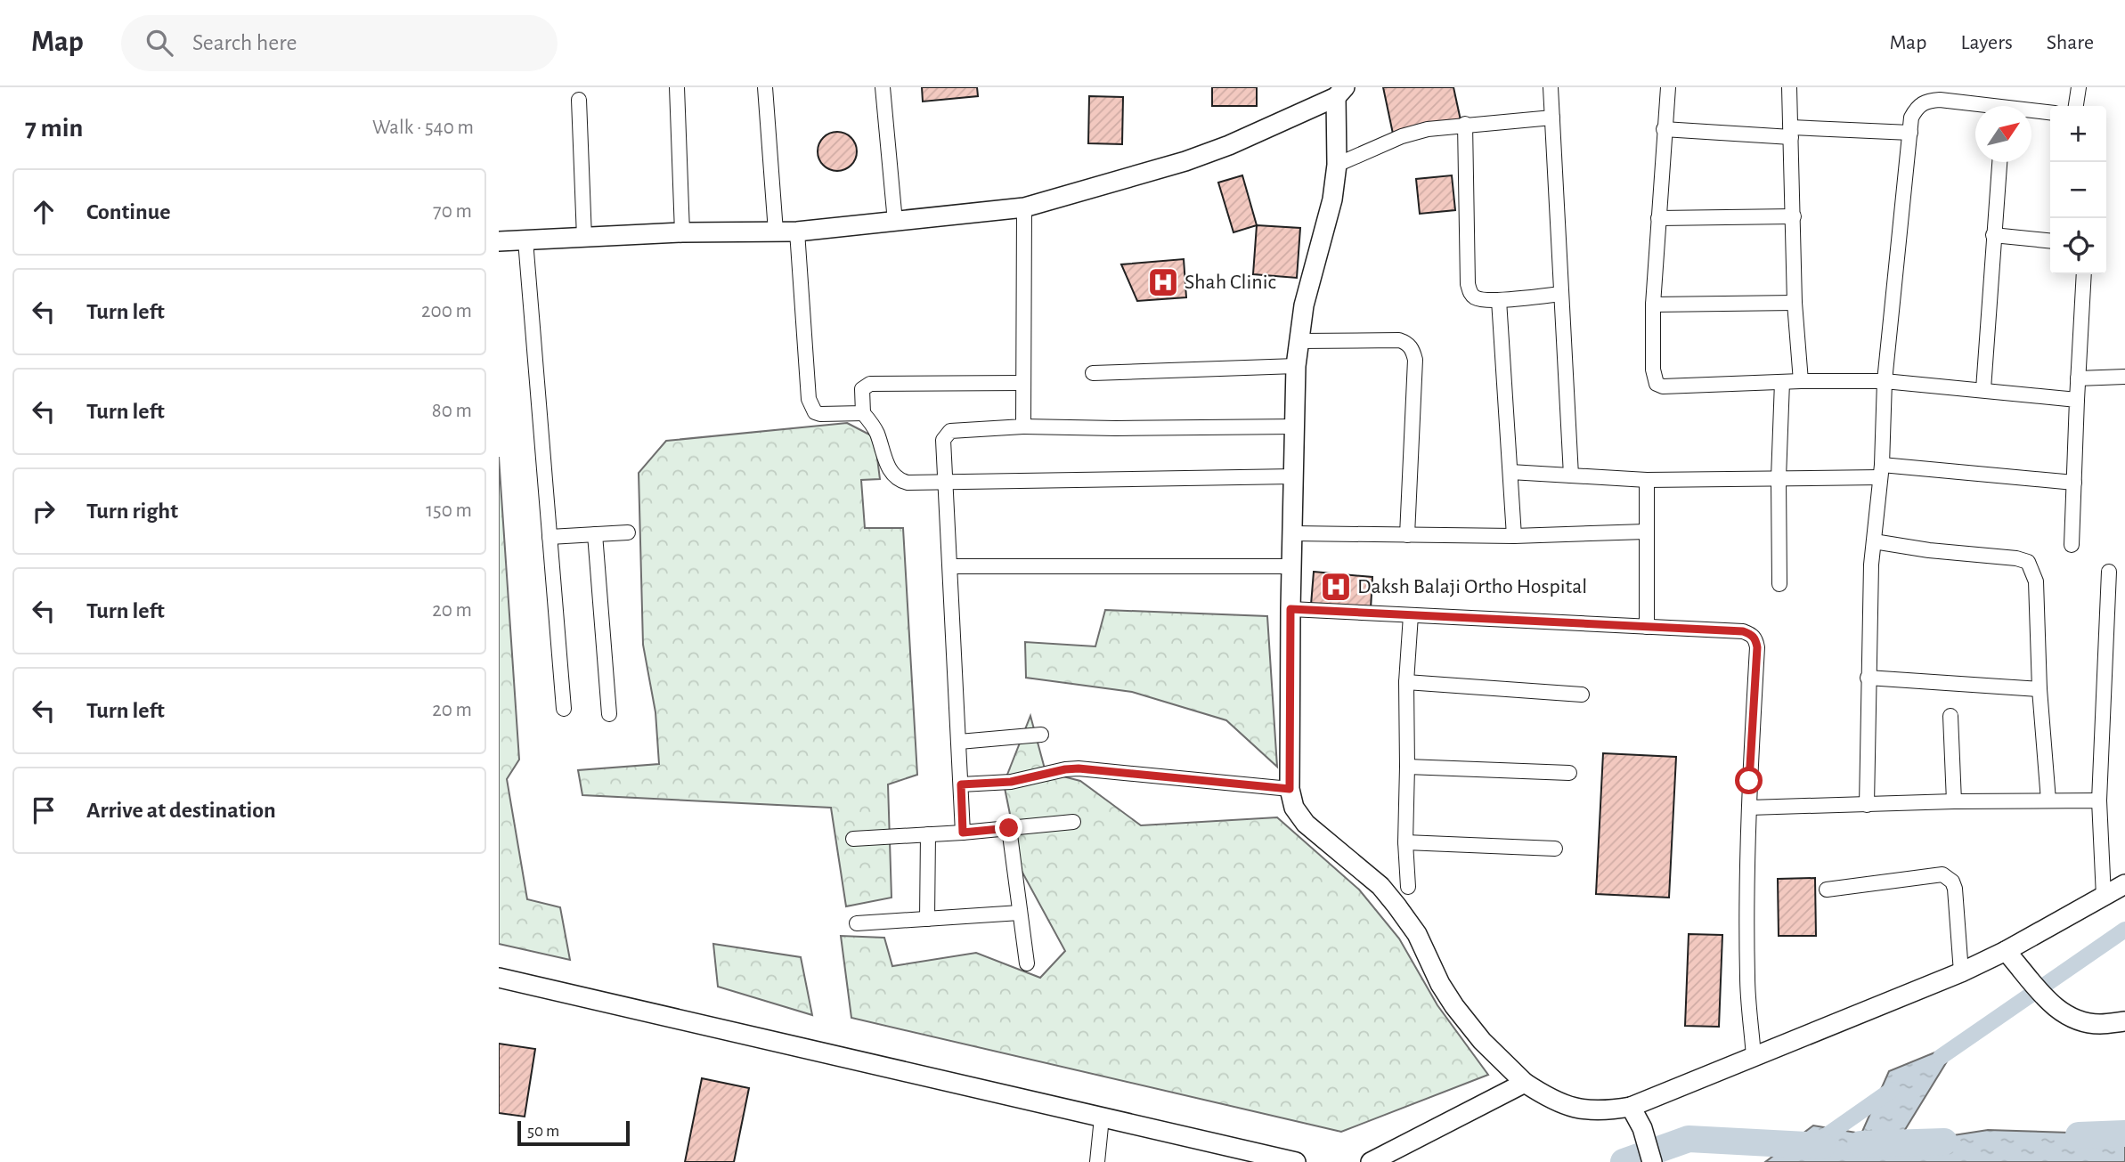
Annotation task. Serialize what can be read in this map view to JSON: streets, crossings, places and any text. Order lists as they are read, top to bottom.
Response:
{
  "places": {
    "hospital": ["Shah Clinic", "Daksh Balaji Ortho Hospital"]
  },
  "scale_bar": "50 m",
  "north": "top right",
  "page": {
    "header": "Map",
    "search": "Search here",
    "nav": ["Map", "Layers", "Share"],
    "heading": ["7 min", "Walk · 540 m"],
    "map_buttons": ["+", "−"],
    "list": [
      ["Continue", "70 m"],
      ["Turn left", "200 m"],
      ["Turn left", "80 m"],
      ["Turn right", "150 m"],
      ["Turn left", "20 m"],
      ["Turn left", "20 m"],
      "Arrive at destination"
    ],
    "scale": "50 m"
  }
}
